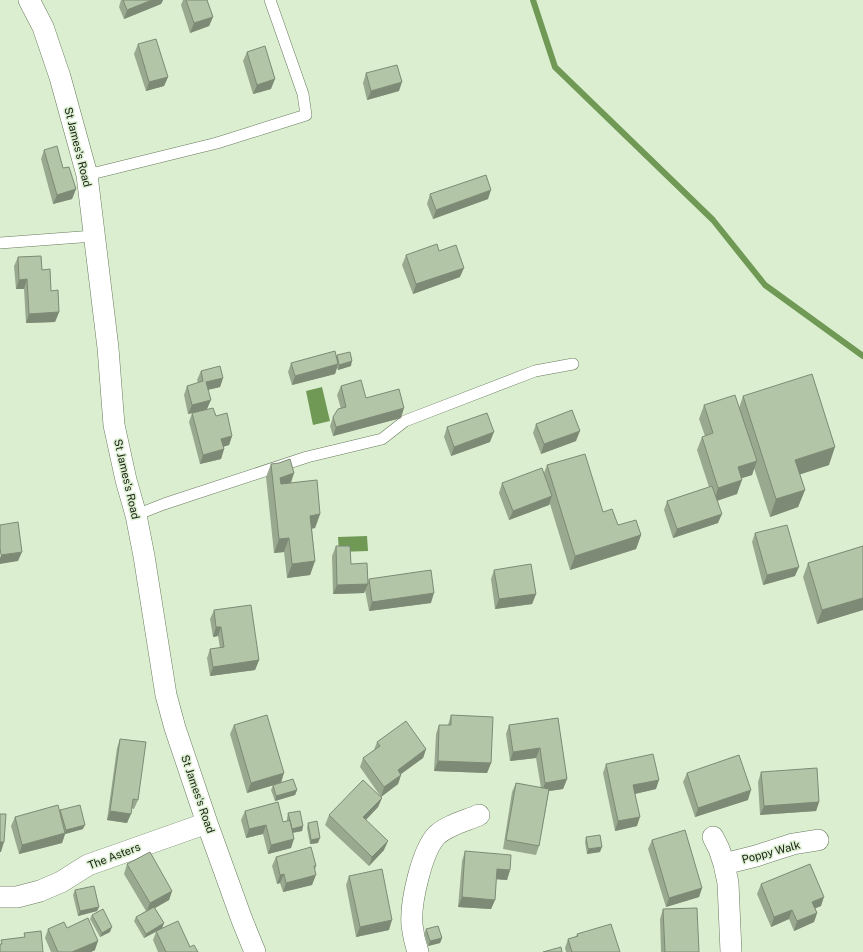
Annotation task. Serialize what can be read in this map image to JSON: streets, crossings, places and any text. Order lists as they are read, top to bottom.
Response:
{
  "streets": {
    "street": ["St James's Road", "Poppy Walk", "The Asters"]
  },
  "crossings": [
    ["St James's Road", "The Asters"]
  ]
}
